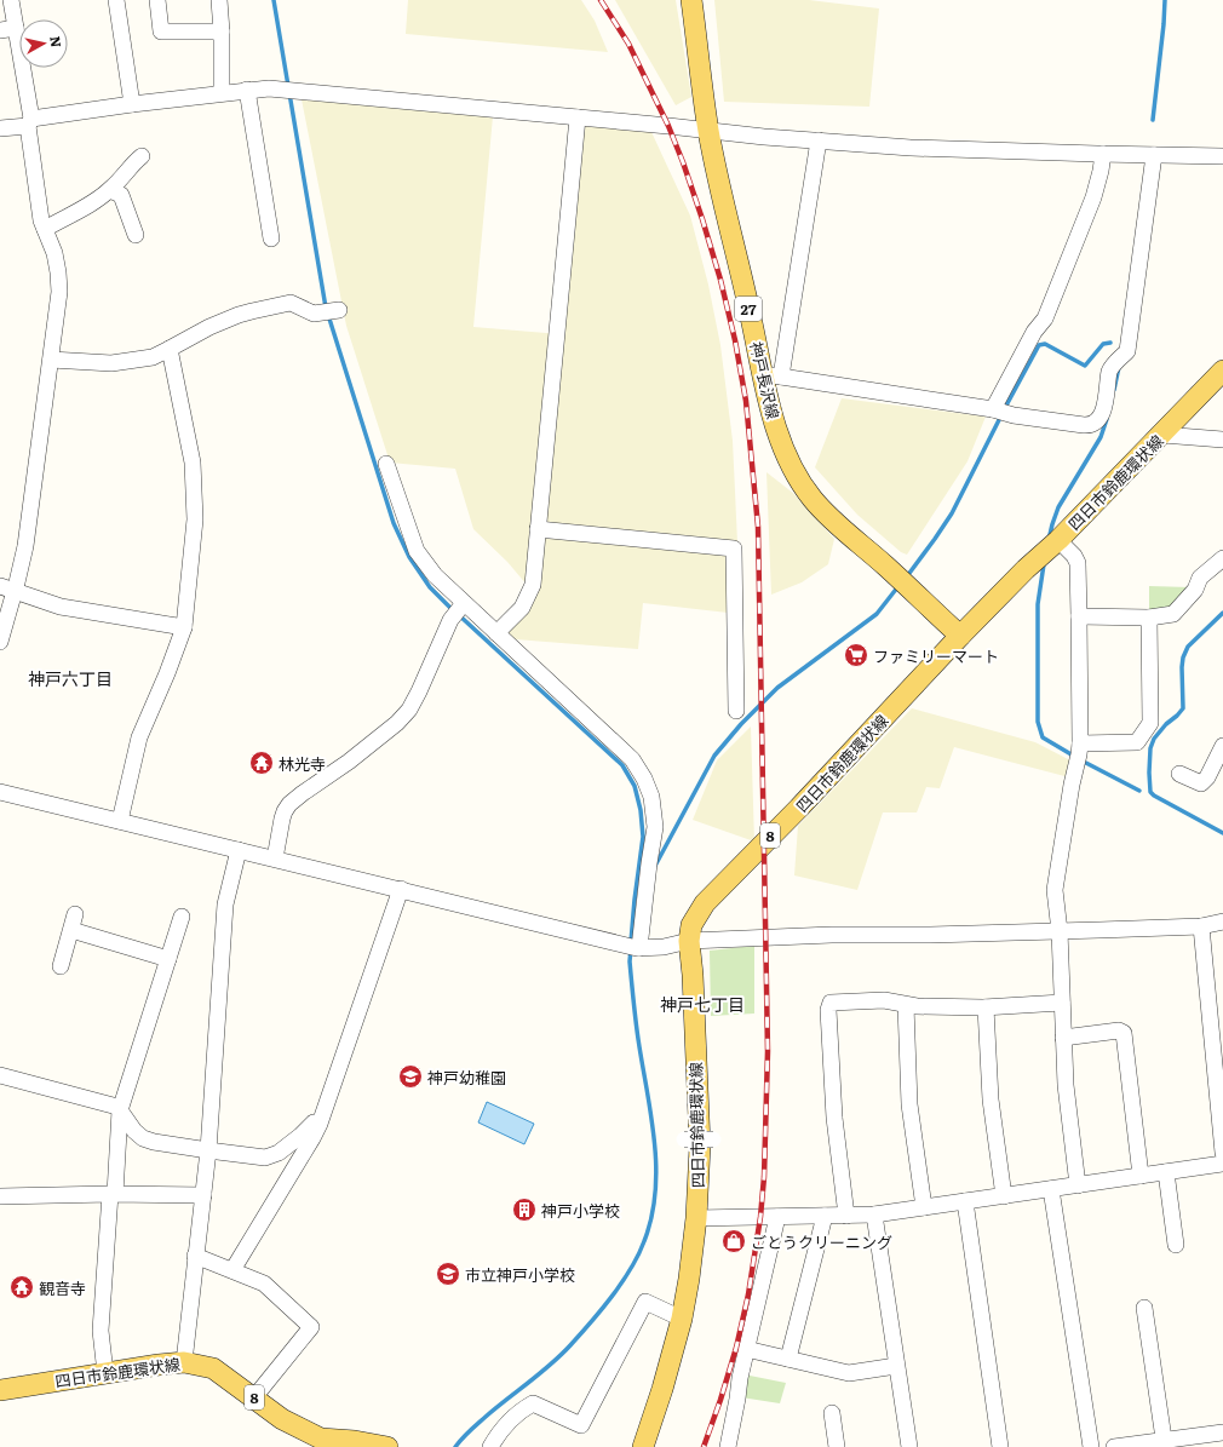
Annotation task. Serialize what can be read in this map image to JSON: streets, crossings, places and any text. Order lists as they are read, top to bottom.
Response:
{
  "streets": {
    "main road": [
      "27",
      "神戸長沢線",
      "四日市鈴鹿環状線",
      "8"
    ]
  },
  "crossings": [
    ["神戸長沢線", "四日市鈴鹿環状線"]
  ],
  "districts": ["神戸六丁目", "神戸七丁目"],
  "places": {
    "supermarket": ["ファミリーマート"],
    "temple": ["林光寺", "観音寺"],
    "school or university": ["神戸幼稚園", "市立神戸小学校"],
    "building": ["神戸小学校"],
    "shop": ["ごとうクリーニング"]
  },
  "north": "right"
}
